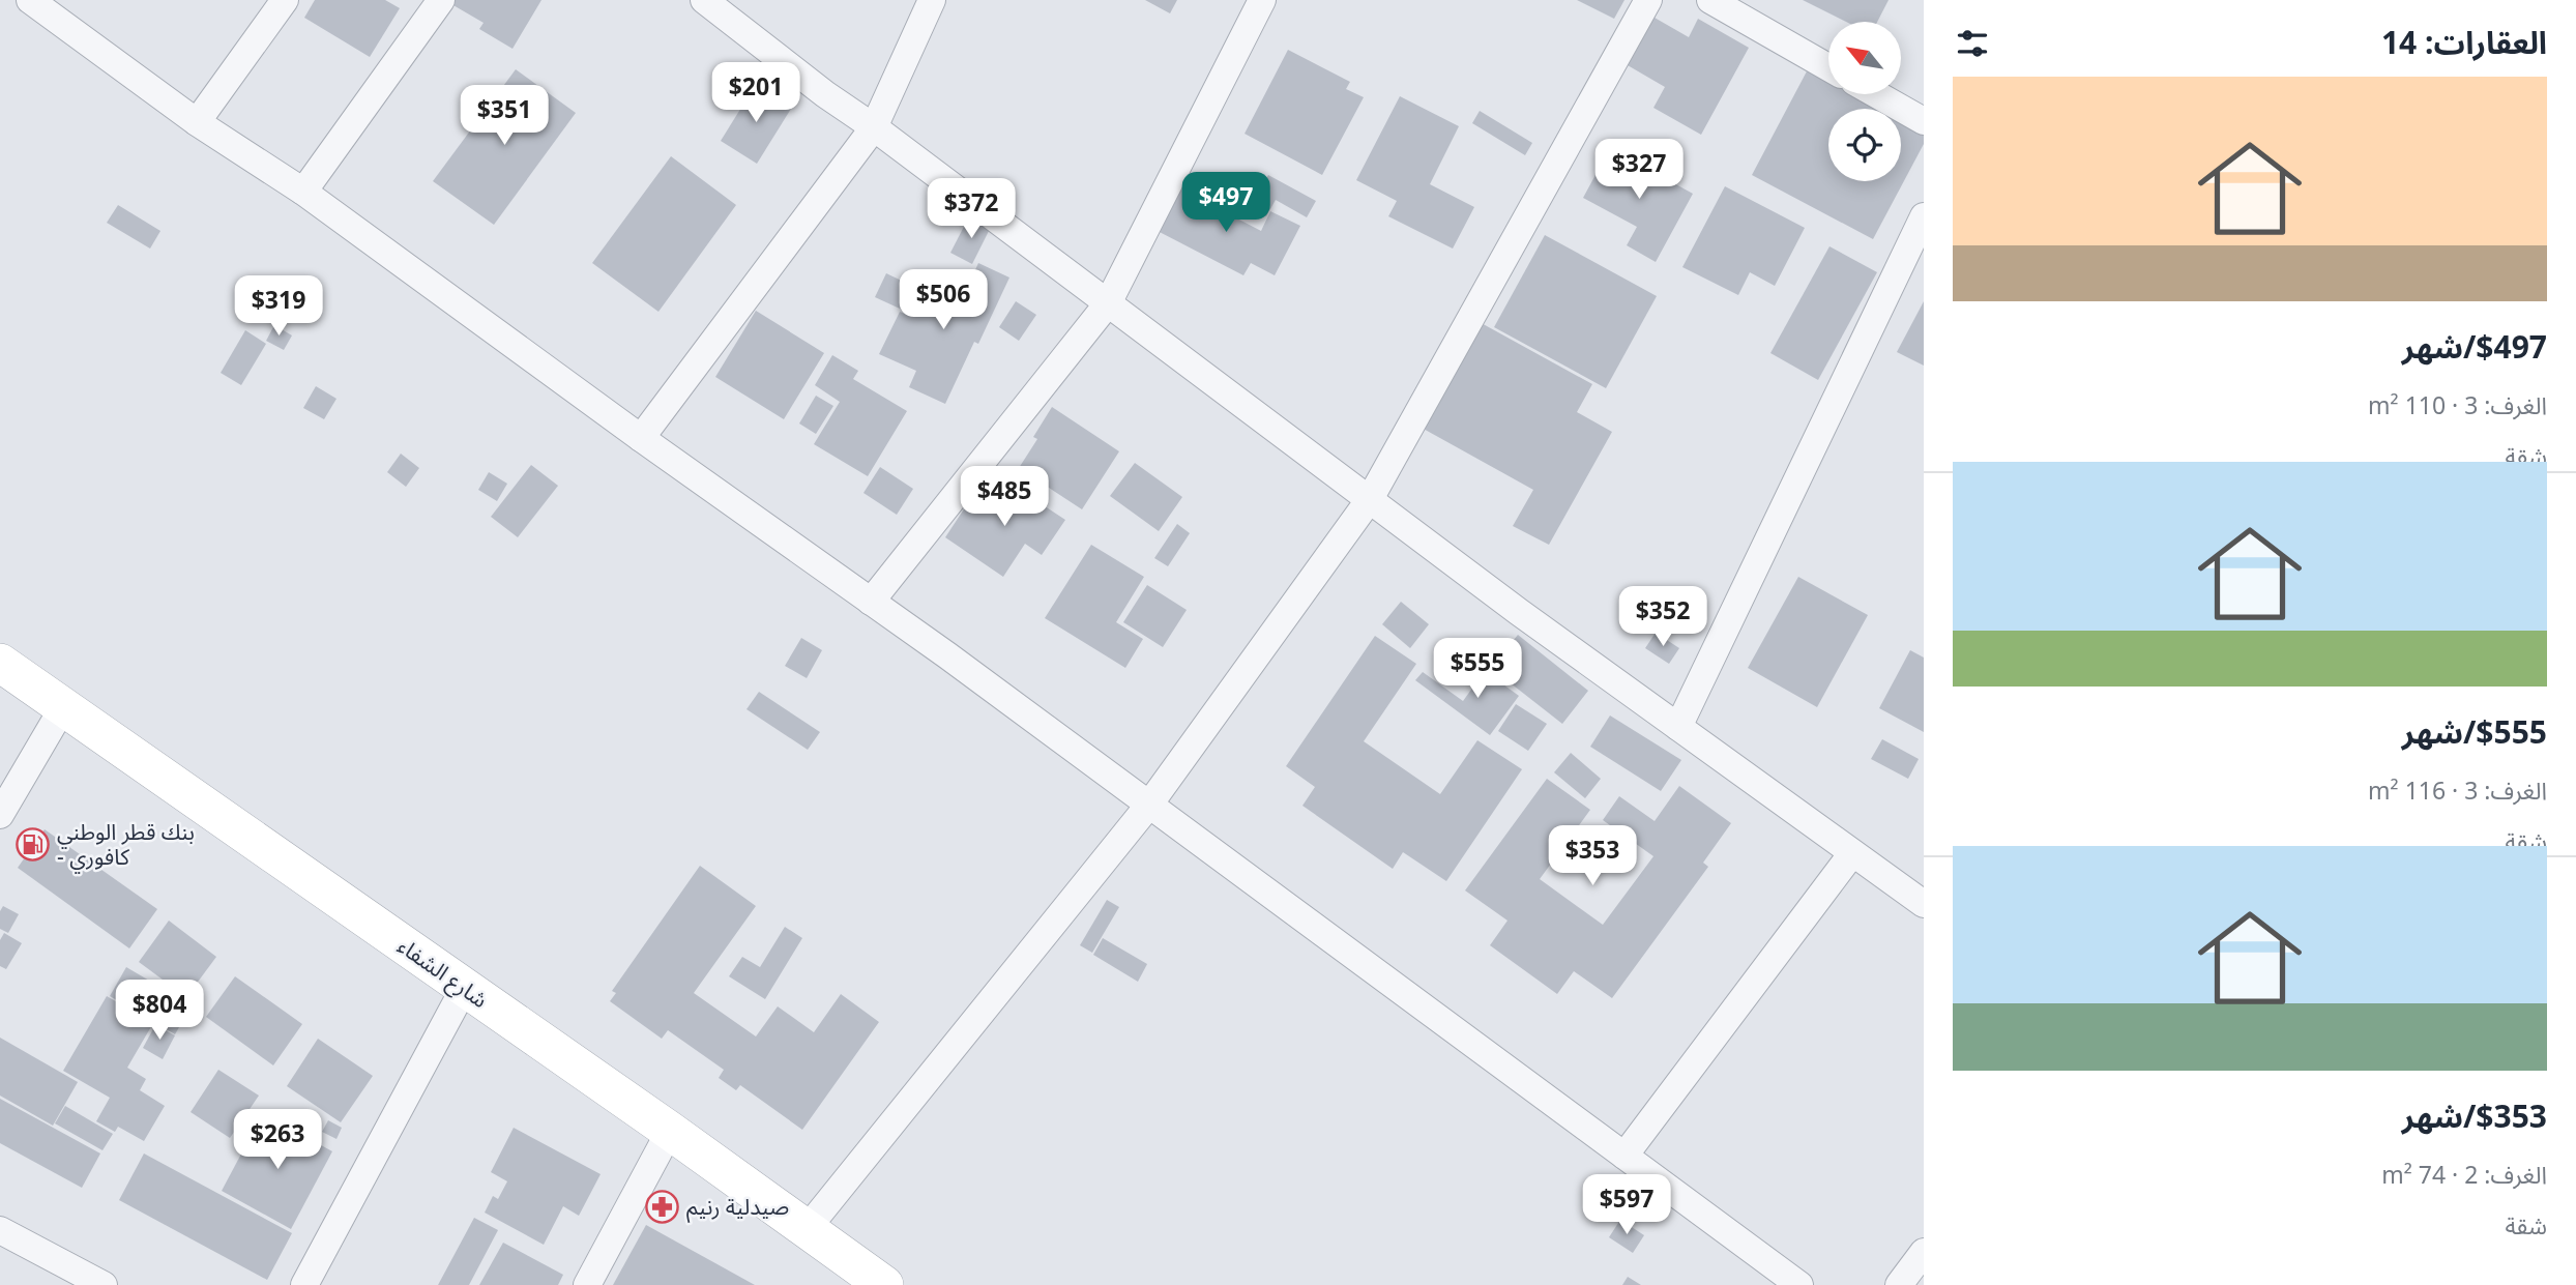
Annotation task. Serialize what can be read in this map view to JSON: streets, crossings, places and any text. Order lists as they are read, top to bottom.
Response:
{
  "streets": {
    "street": ["شارع الشفاء"]
  },
  "places": {
    "fuel station": ["بنك قطر الوطني - كافوري"],
    "pharmacy": ["صيدلية رنيم"]
  },
  "north": "top left",
  "page": {
    "heading": "العقارات: 14",
    "price": [
      "$201",
      "$351",
      "$327",
      "$497",
      "$372",
      "$506",
      "$319",
      "$485",
      "$352",
      "$555",
      "$353",
      "$804",
      "$263",
      "$597"
    ],
    "list": [
      {
        "name": "$497/شهر",
        "note": "الغرف: 3 · 110 m² · شقة"
      },
      {
        "name": "$555/شهر",
        "note": "الغرف: 3 · 116 m² · شقة"
      },
      {
        "name": "$353/شهر",
        "note": "الغرف: 2 · 74 m² · شقة"
      }
    ]
  }
}
